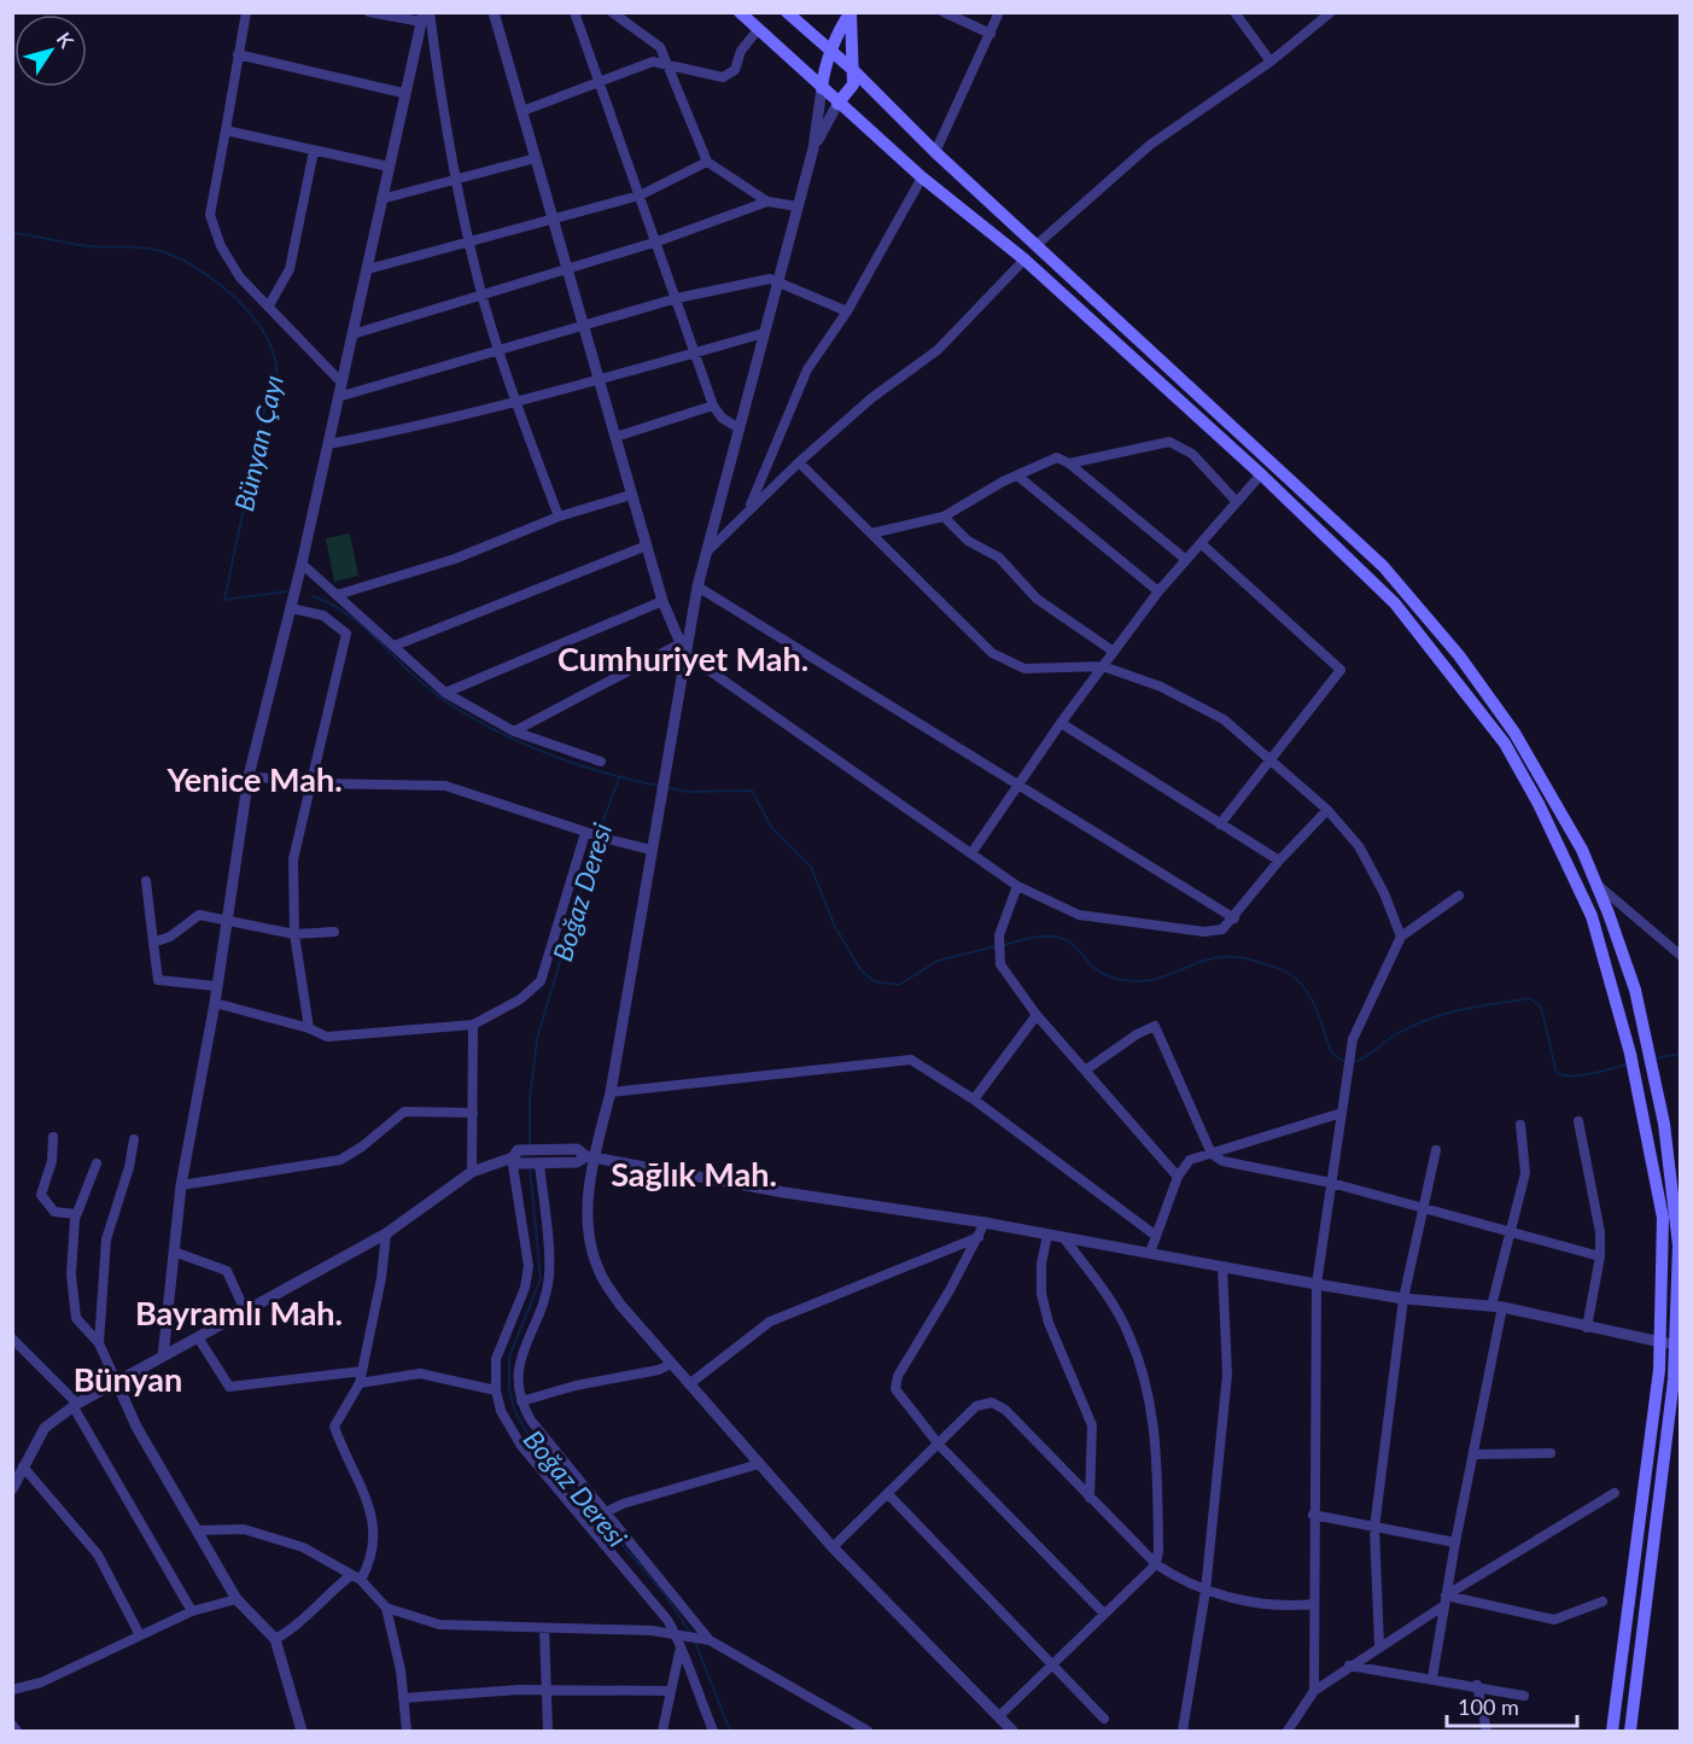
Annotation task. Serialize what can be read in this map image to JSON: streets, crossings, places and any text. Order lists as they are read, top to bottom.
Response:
{
  "districts": [
    "Cumhuriyet Mah.",
    "Yenice Mah.",
    "Sağlık Mah.",
    "Bayramlı Mah.",
    "Bünyan"
  ],
  "water": ["Bünyan Çayı", "Boğaz Deresi"],
  "scale_bar": "100 m",
  "north": "top right"
}
